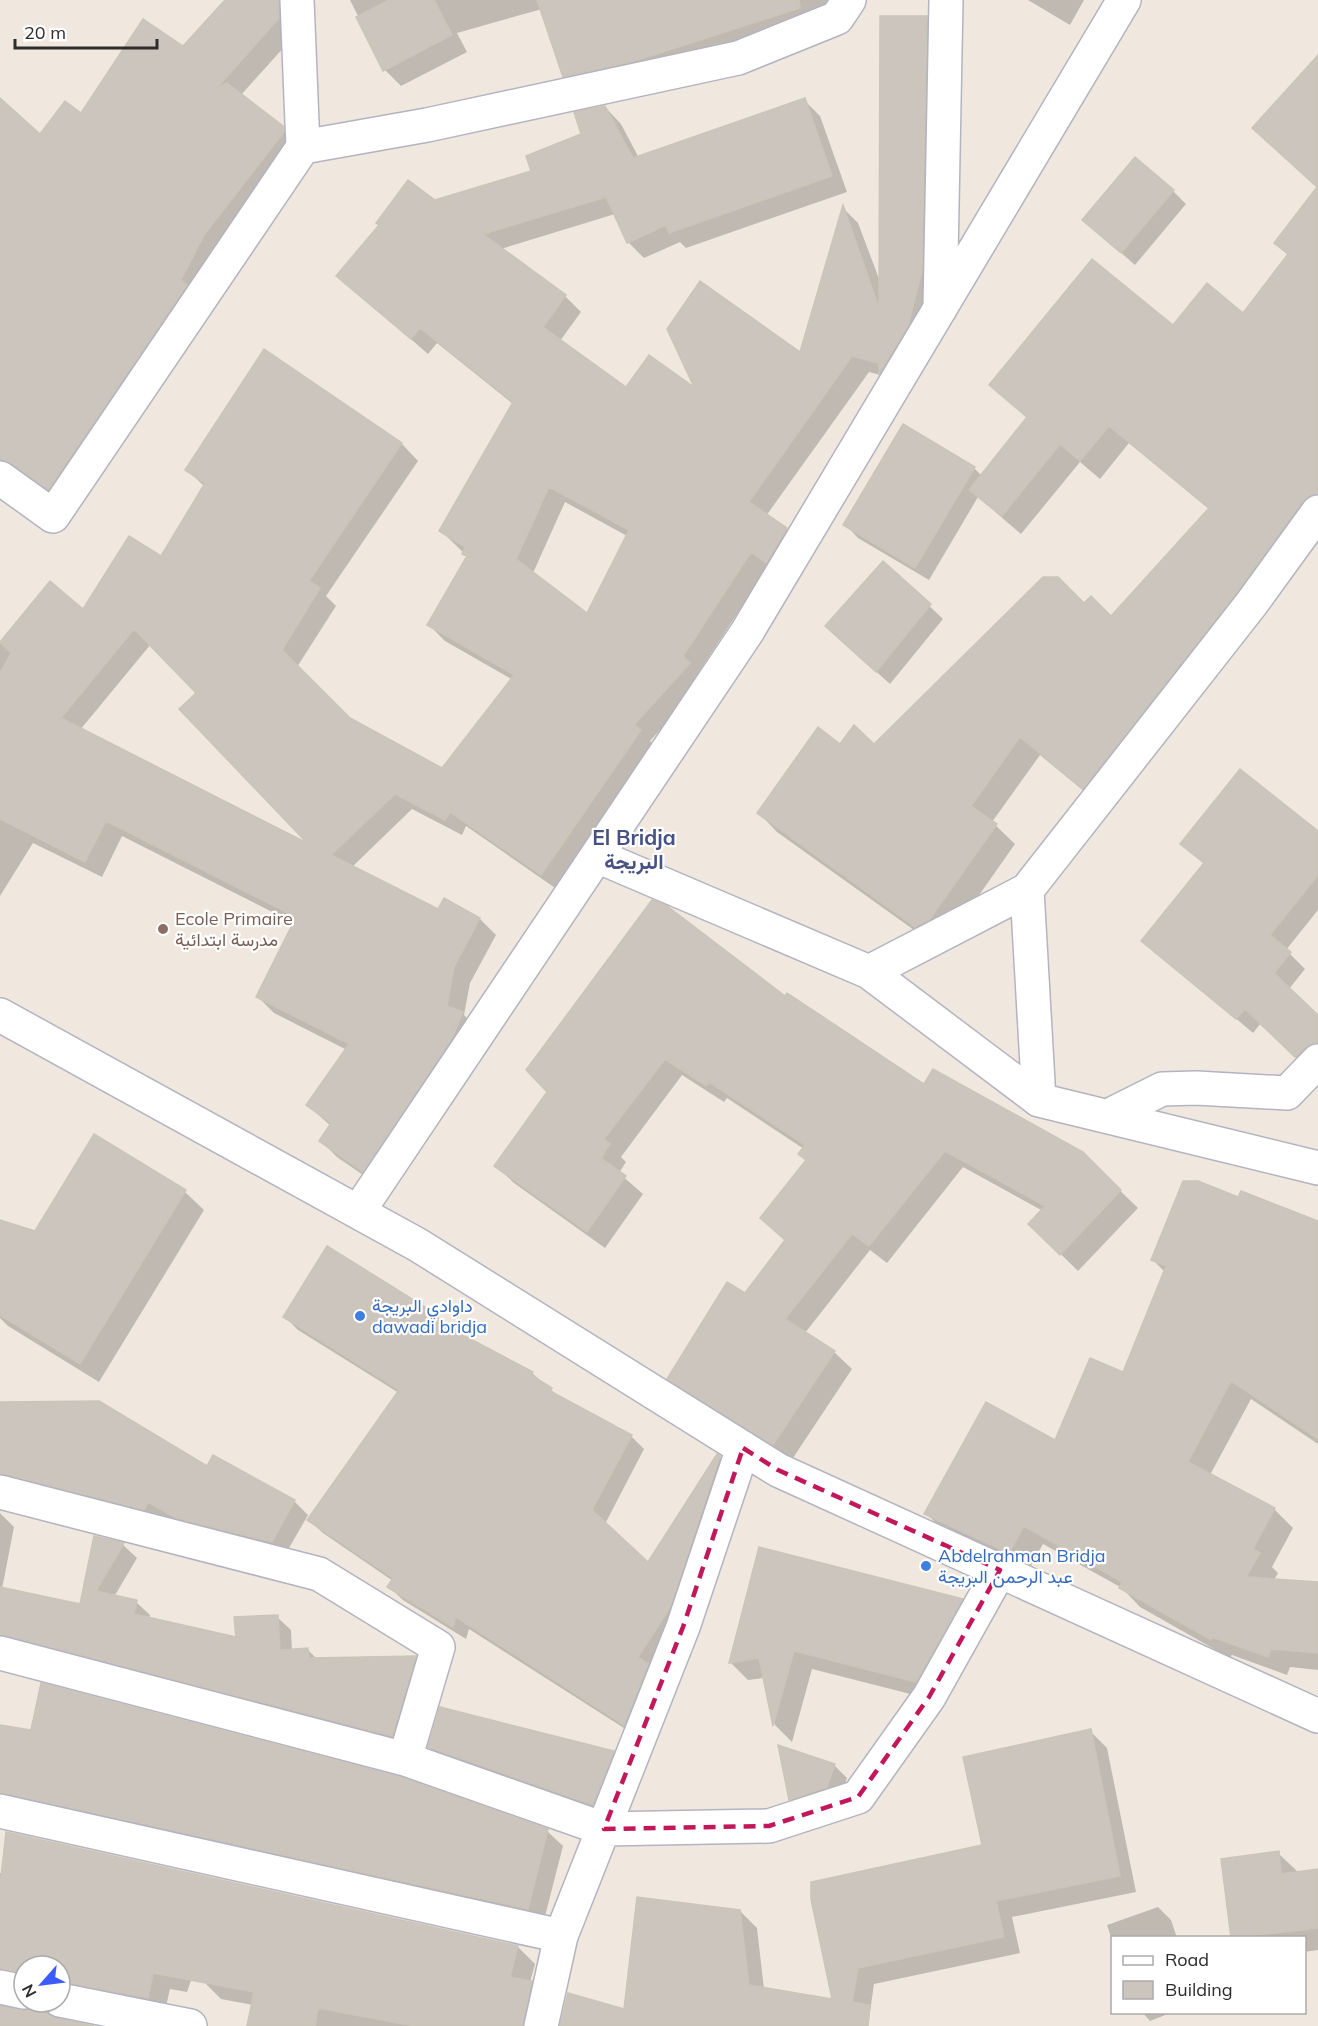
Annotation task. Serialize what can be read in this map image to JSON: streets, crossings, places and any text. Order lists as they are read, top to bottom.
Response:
{
  "districts": ["El Bridja البريجة"],
  "places": ["Ecole Primaire مدرسة ابتدائية", "داوادي البريجة dawadi bridja", "Abdelrahman Bridja عبد الرحمن البريجة"],
  "legend": ["Road", "Building"],
  "scale_bar": "20 m",
  "north": "bottom left"
}
